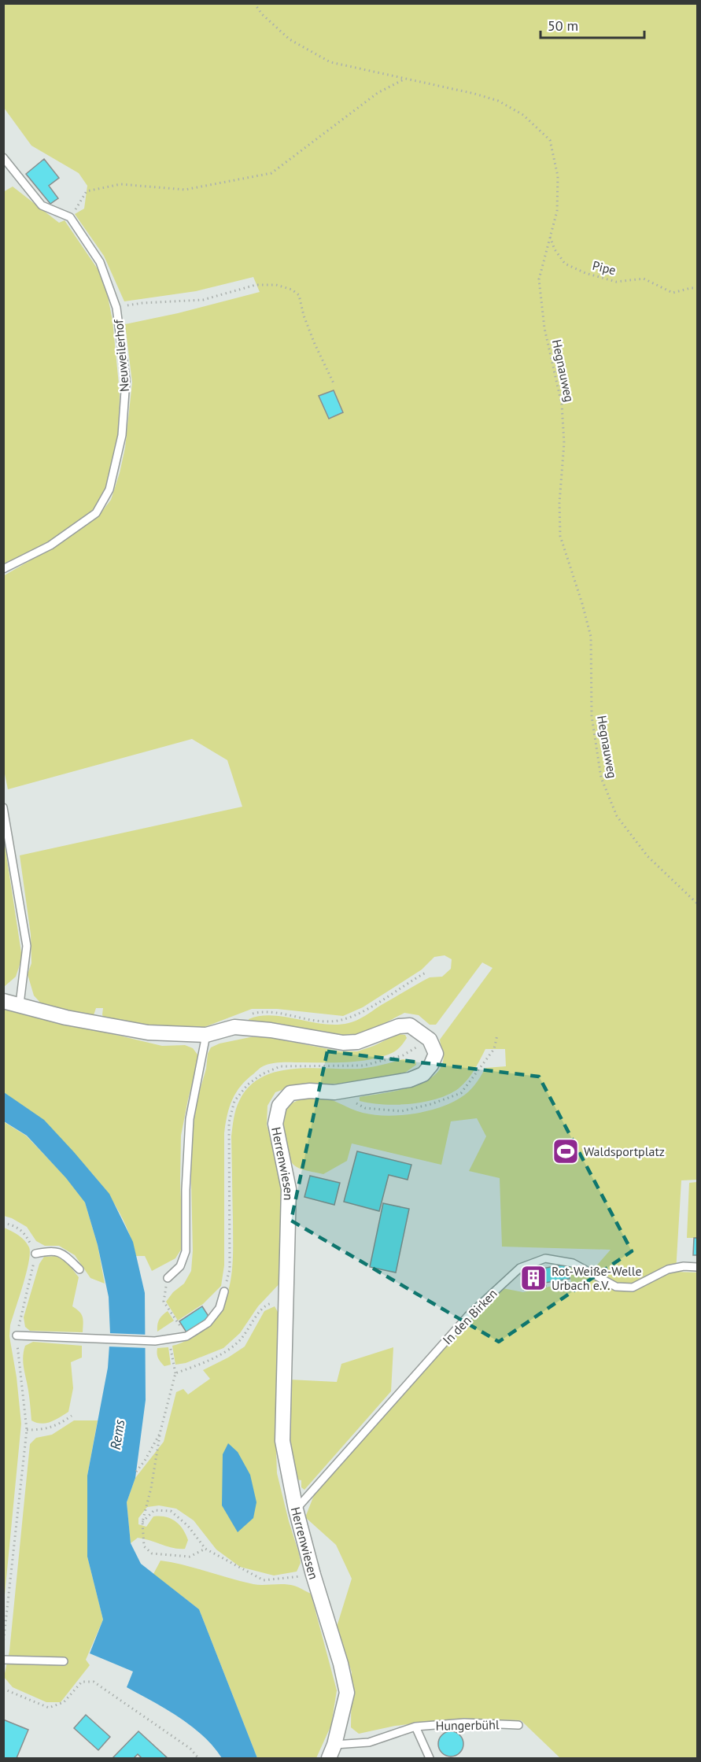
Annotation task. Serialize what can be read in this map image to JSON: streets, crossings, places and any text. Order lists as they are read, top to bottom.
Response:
{
  "streets": {
    "street": ["Herrenwiesen"],
    "lane": ["Neuweilerhof", "In den Birken", "Hungerbühl"],
    "path": ["Pipe", "Hegnauweg"]
  },
  "crossings": [
    ["Pipe", "Hegnauweg"],
    ["Herrenwiesen", "In den Birken"],
    ["Herrenwiesen", "Hungerbühl"]
  ],
  "water": ["Rems"],
  "places": {
    "sports": ["Waldsportplatz"],
    "building": ["Rot-Weiße-Welle Urbach e.V."]
  },
  "scale_bar": "50 m"
}
